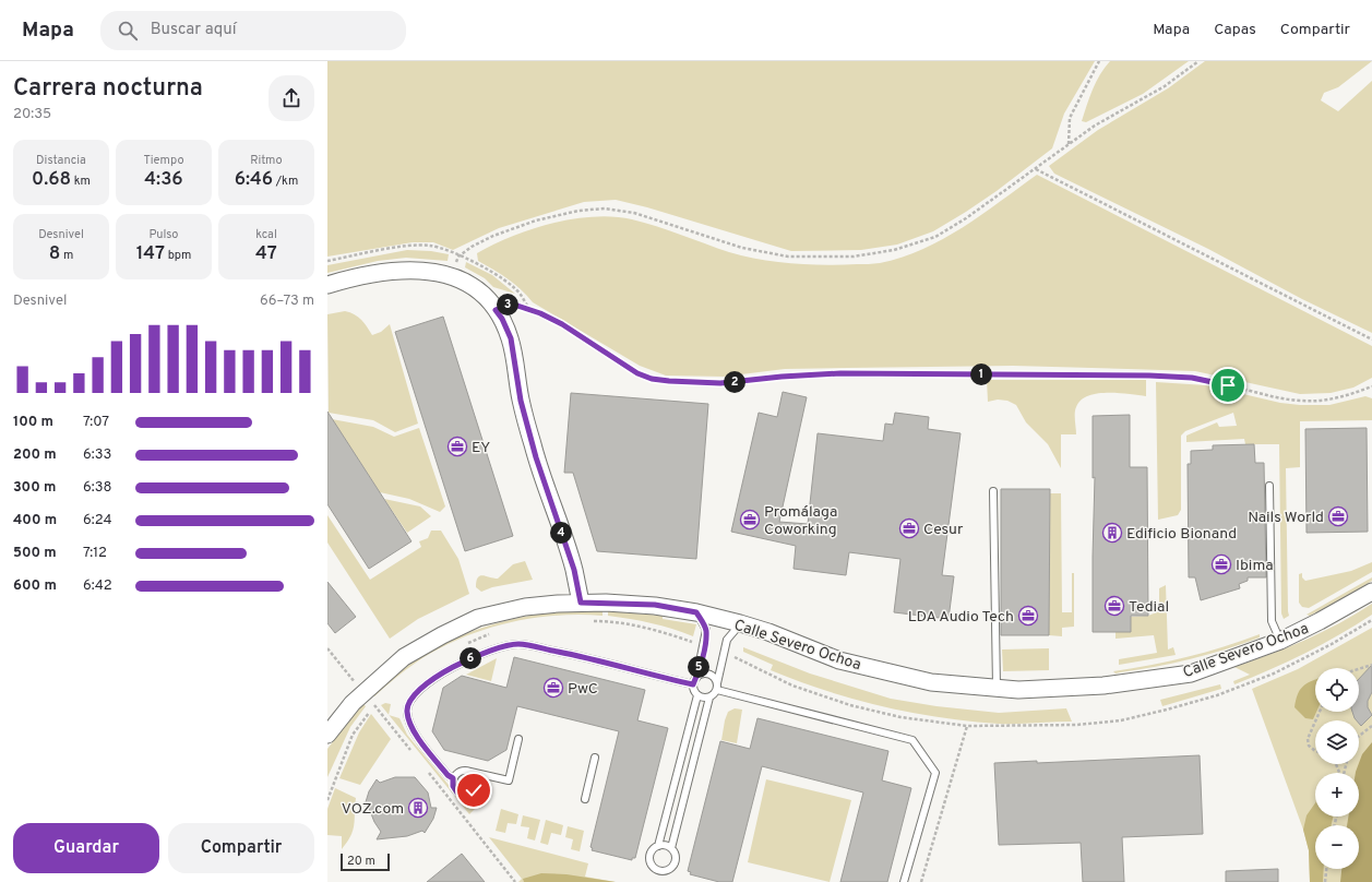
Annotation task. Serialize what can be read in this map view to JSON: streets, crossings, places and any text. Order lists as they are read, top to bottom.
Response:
{
  "streets": {
    "street": ["Calle Severo Ochoa"]
  },
  "places": {
    "office": [
      "EY",
      "Nails World",
      "Promálaga Coworking",
      "Cesur",
      "Ibima",
      "Tedial",
      "LDA Audio Tech",
      "PwC"
    ],
    "building": ["Edificio Bionand", "VOZ.com"]
  },
  "scale_bar": "20 m",
  "page": {
    "header": "Mapa",
    "search": "Buscar aquí",
    "nav": ["Mapa", "Capas", "Compartir"],
    "heading": ["Carrera nocturna", "20:35"],
    "stats": [
      ["Distancia", "0.68 km"],
      ["Tiempo", "4:36"],
      ["Ritmo", "6:46 /km"],
      ["Desnivel", "8 m"],
      ["Pulso", "147 bpm"],
      ["kcal", "47"]
    ],
    "chart": ["Desnivel", "66–73 m"],
    "pins": [
      "3",
      "1",
      "2",
      "4",
      "6",
      "5"
    ],
    "list": [
      {
        "name": "100 m",
        "note": "7:07"
      },
      {
        "name": "200 m",
        "note": "6:33"
      },
      {
        "name": "300 m",
        "note": "6:38"
      },
      {
        "name": "400 m",
        "note": "6:24"
      },
      {
        "name": "500 m",
        "note": "7:12"
      },
      {
        "name": "600 m",
        "note": "6:42"
      }
    ],
    "map_buttons": ["+", "−"],
    "buttons": ["Guardar", "Compartir"],
    "scale": "20 m"
  }
}
